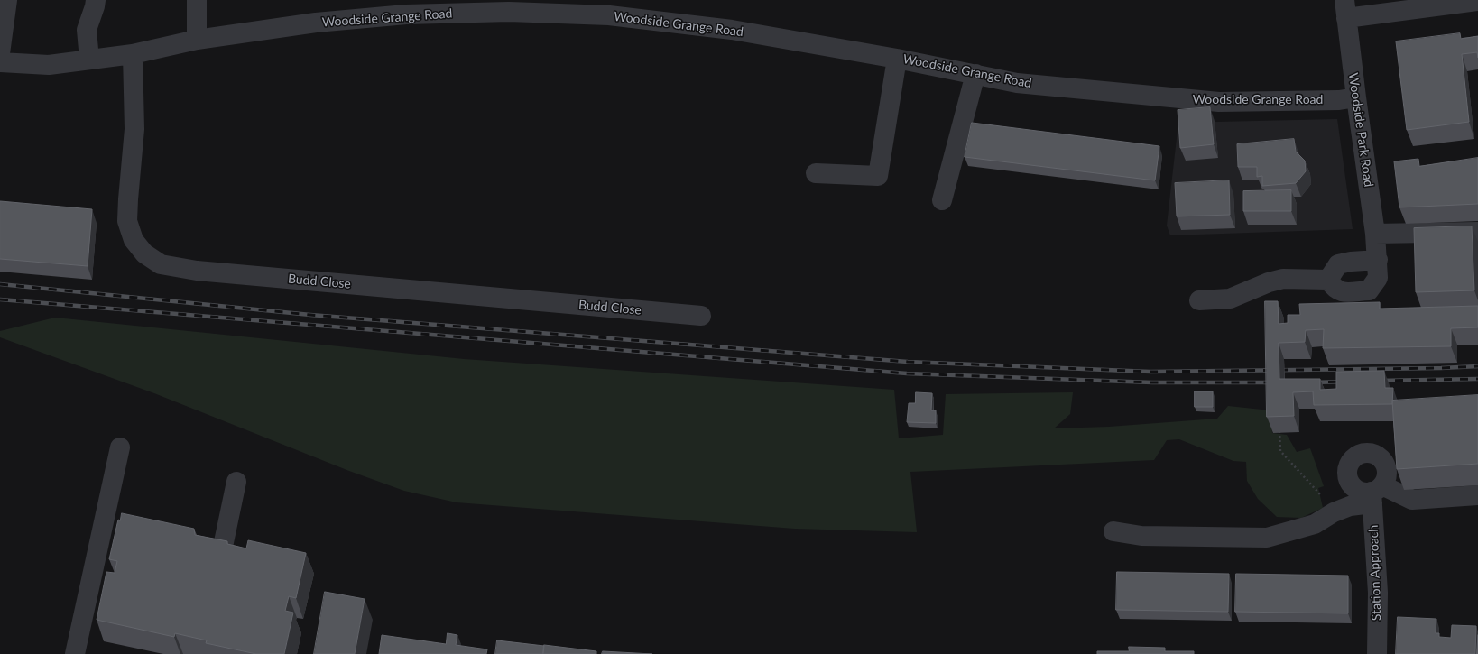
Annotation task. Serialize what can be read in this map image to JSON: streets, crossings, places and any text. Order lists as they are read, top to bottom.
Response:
{
  "streets": {
    "street": [
      "Woodside Grange Road",
      "Woodside Park Road",
      "Budd Close",
      "Station Approach"
    ]
  },
  "crossings": [
    ["Woodside Grange Road", "Woodside Park Road"],
    ["Woodside Grange Road", "Budd Close"]
  ]
}
